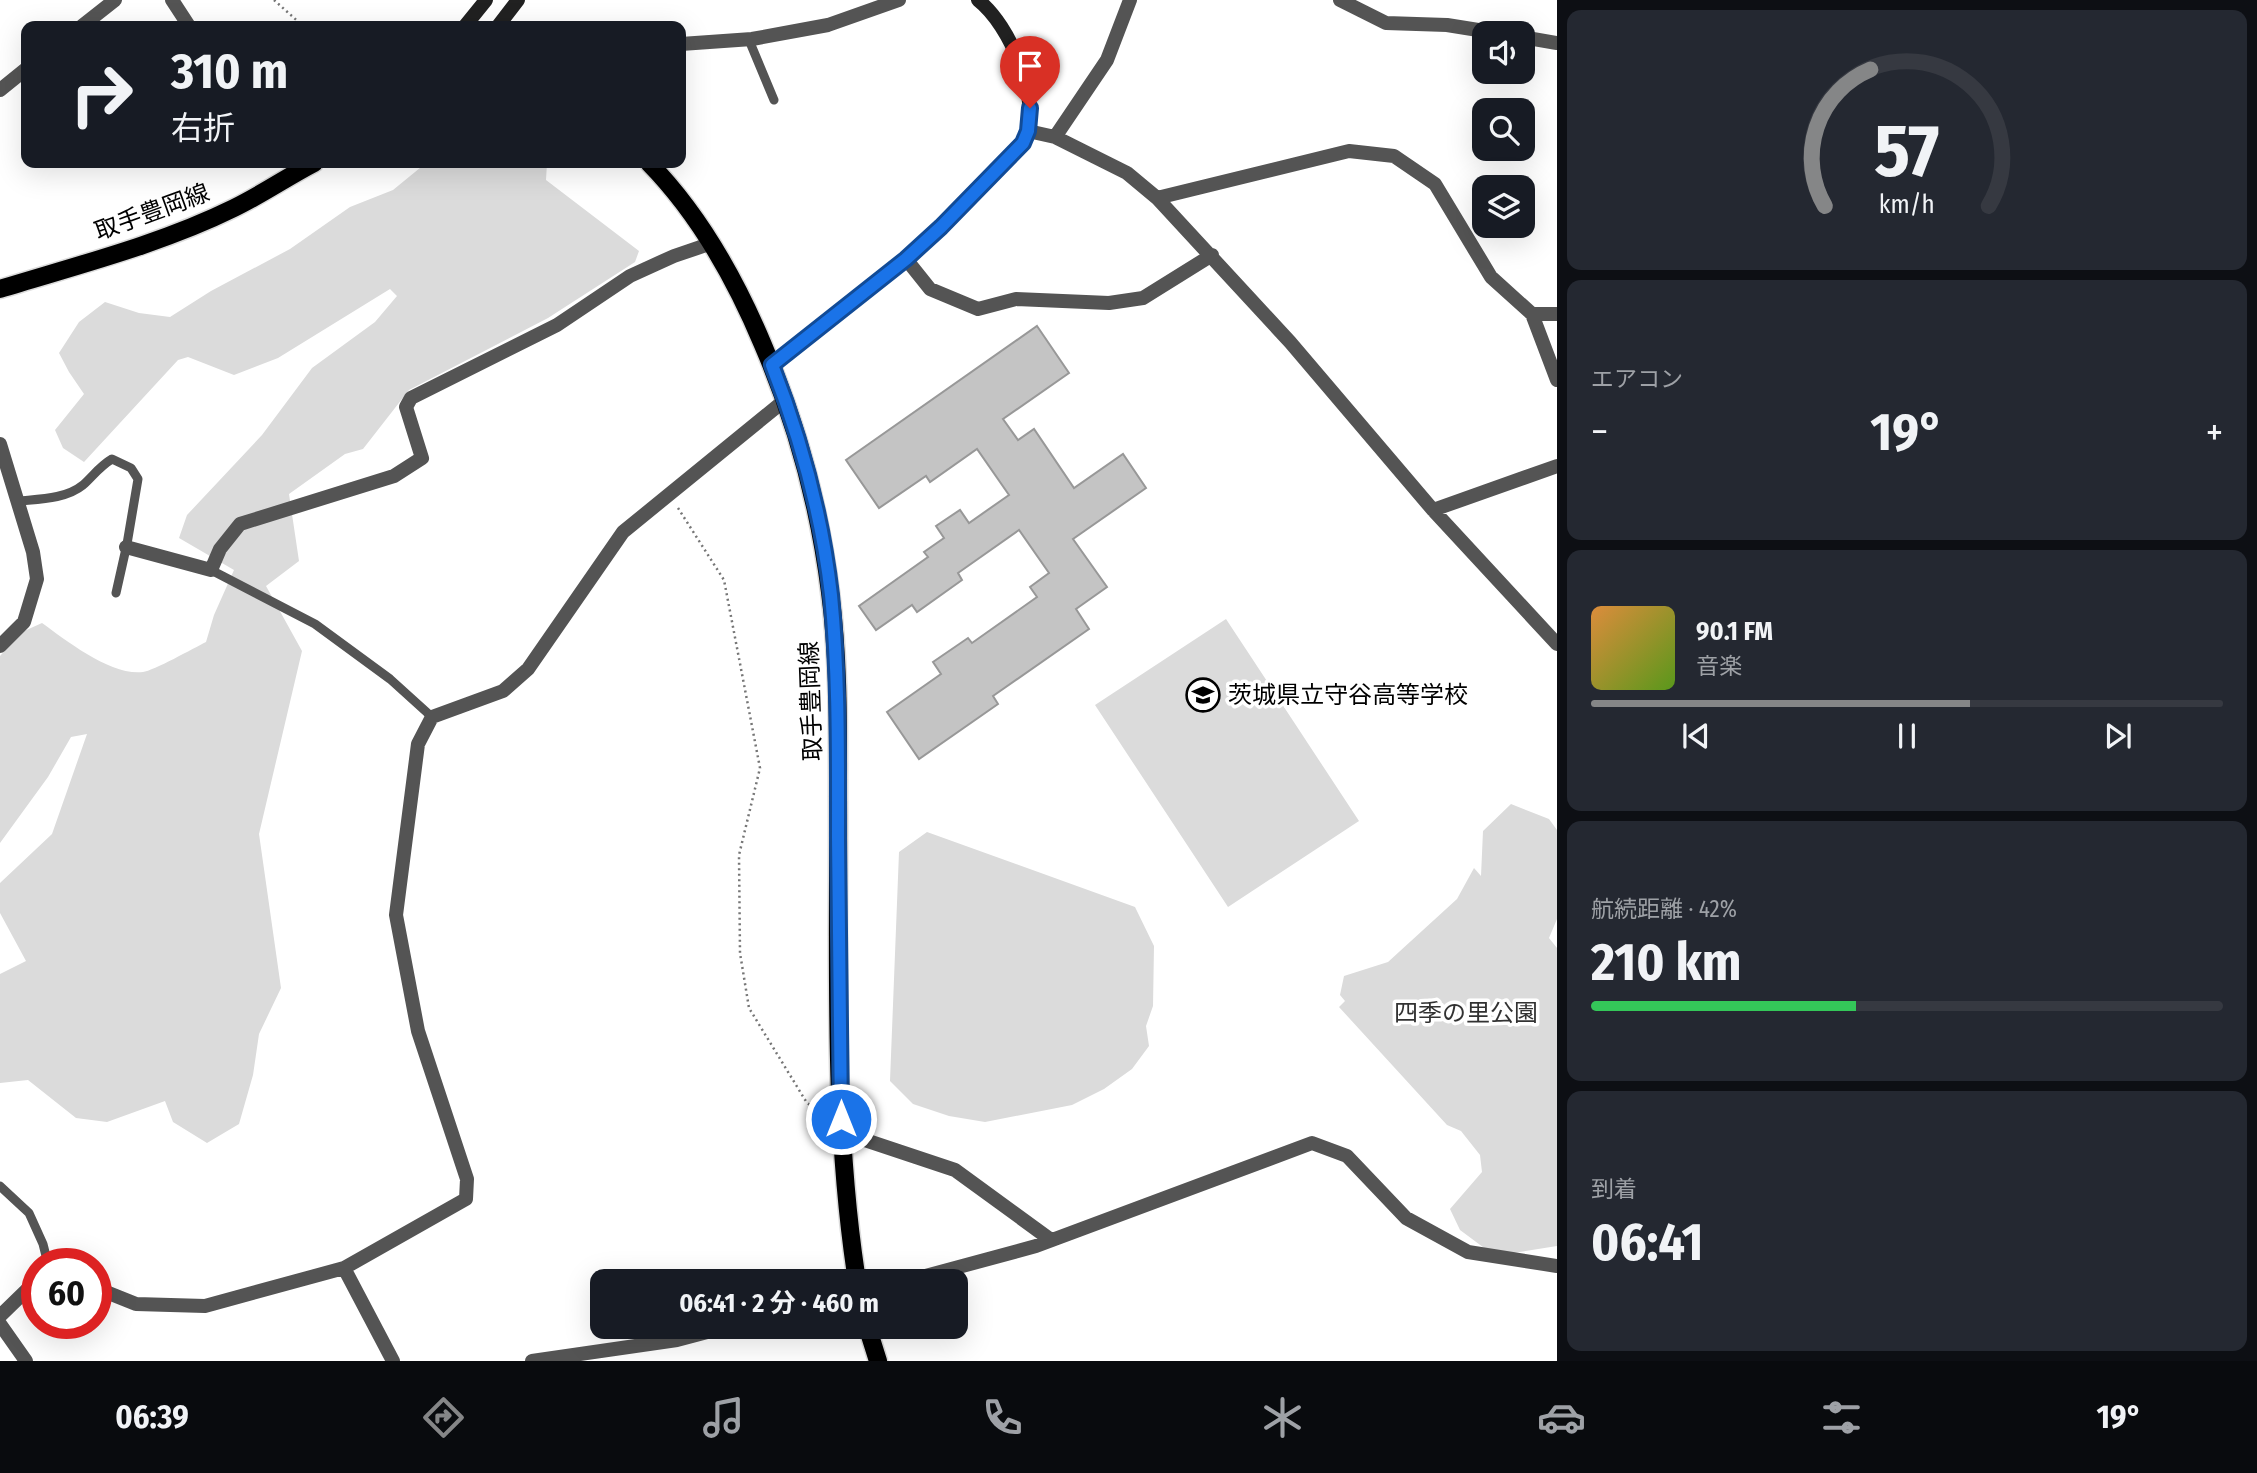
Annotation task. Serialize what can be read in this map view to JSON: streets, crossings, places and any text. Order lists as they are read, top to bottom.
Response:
{
  "streets": {
    "main road": ["取手豊岡線"]
  },
  "parks": ["四季の里公園"],
  "places": {
    "school or university": ["茨城県立守谷高等学校"]
  },
  "page": {
    "turn": ["310 m", "右折"],
    "tile": [
      "エアコン",
      ["航続距離 · 42%", "210 km"],
      ["到着", "06:41"]
    ],
    "heat": ["−", "19°", "+"],
    "song": ["90.1 FM", "音楽"],
    "limit": "60",
    "trip": "06:41 · 2 分 · 460 m",
    "tabs": ["06:39", "19°"],
    "gauge": ["57", "km/h"]
  }
}
